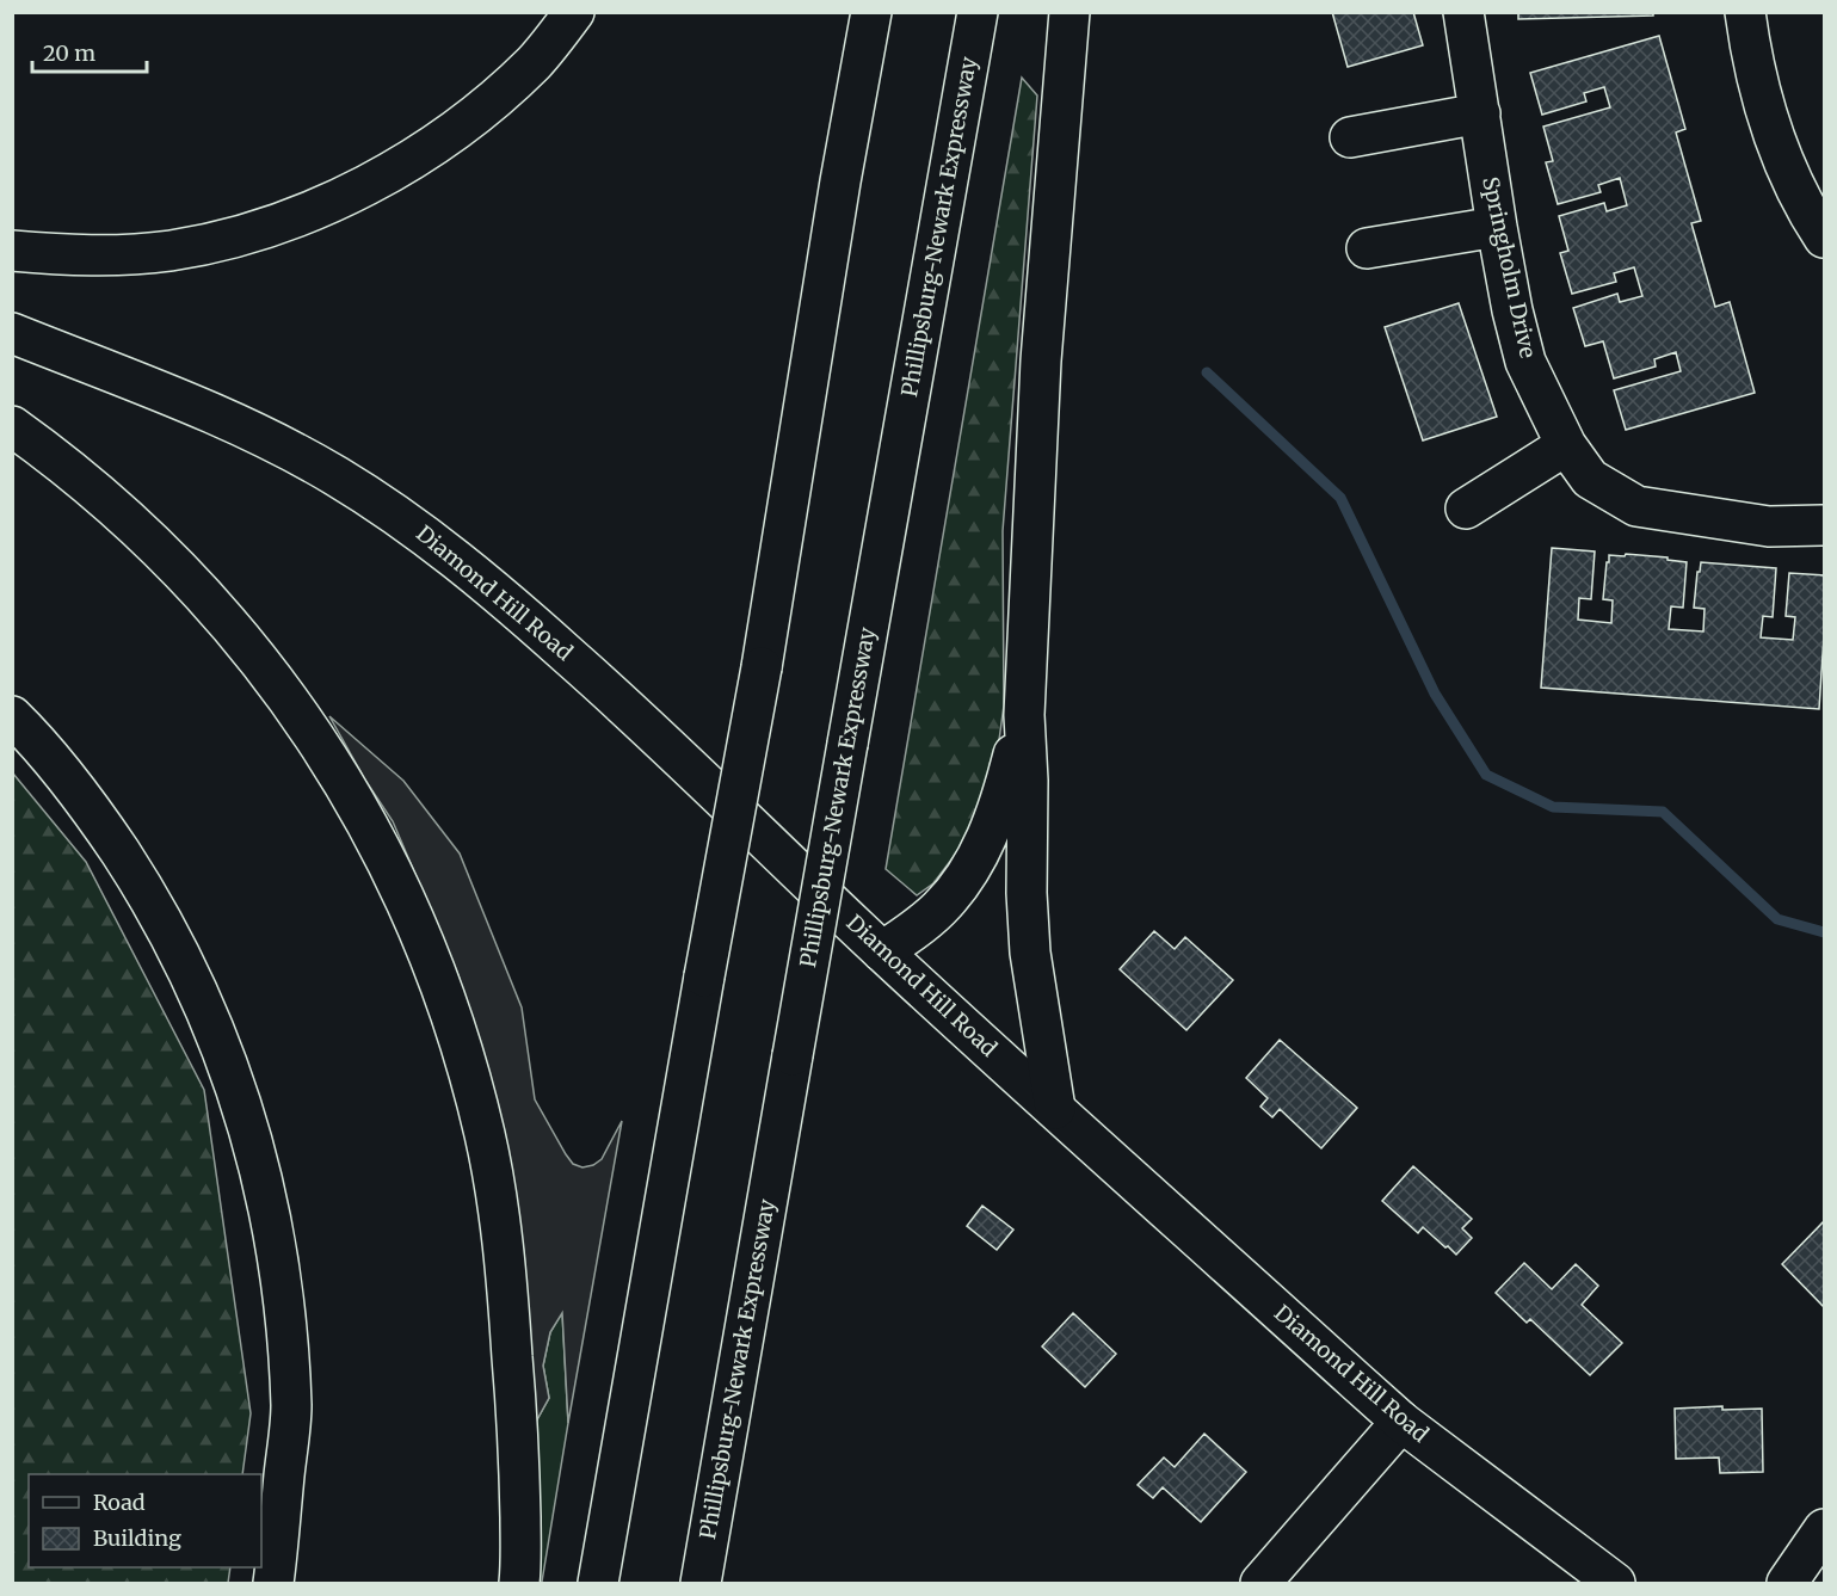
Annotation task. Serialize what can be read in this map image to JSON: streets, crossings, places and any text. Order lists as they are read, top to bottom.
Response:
{
  "streets": {
    "main road": ["Phillipsburg-Newark Expressway", "Springholm Drive", "Diamond Hill Road"]
  },
  "legend": ["Road", "Building"],
  "scale_bar": "20 m"
}
